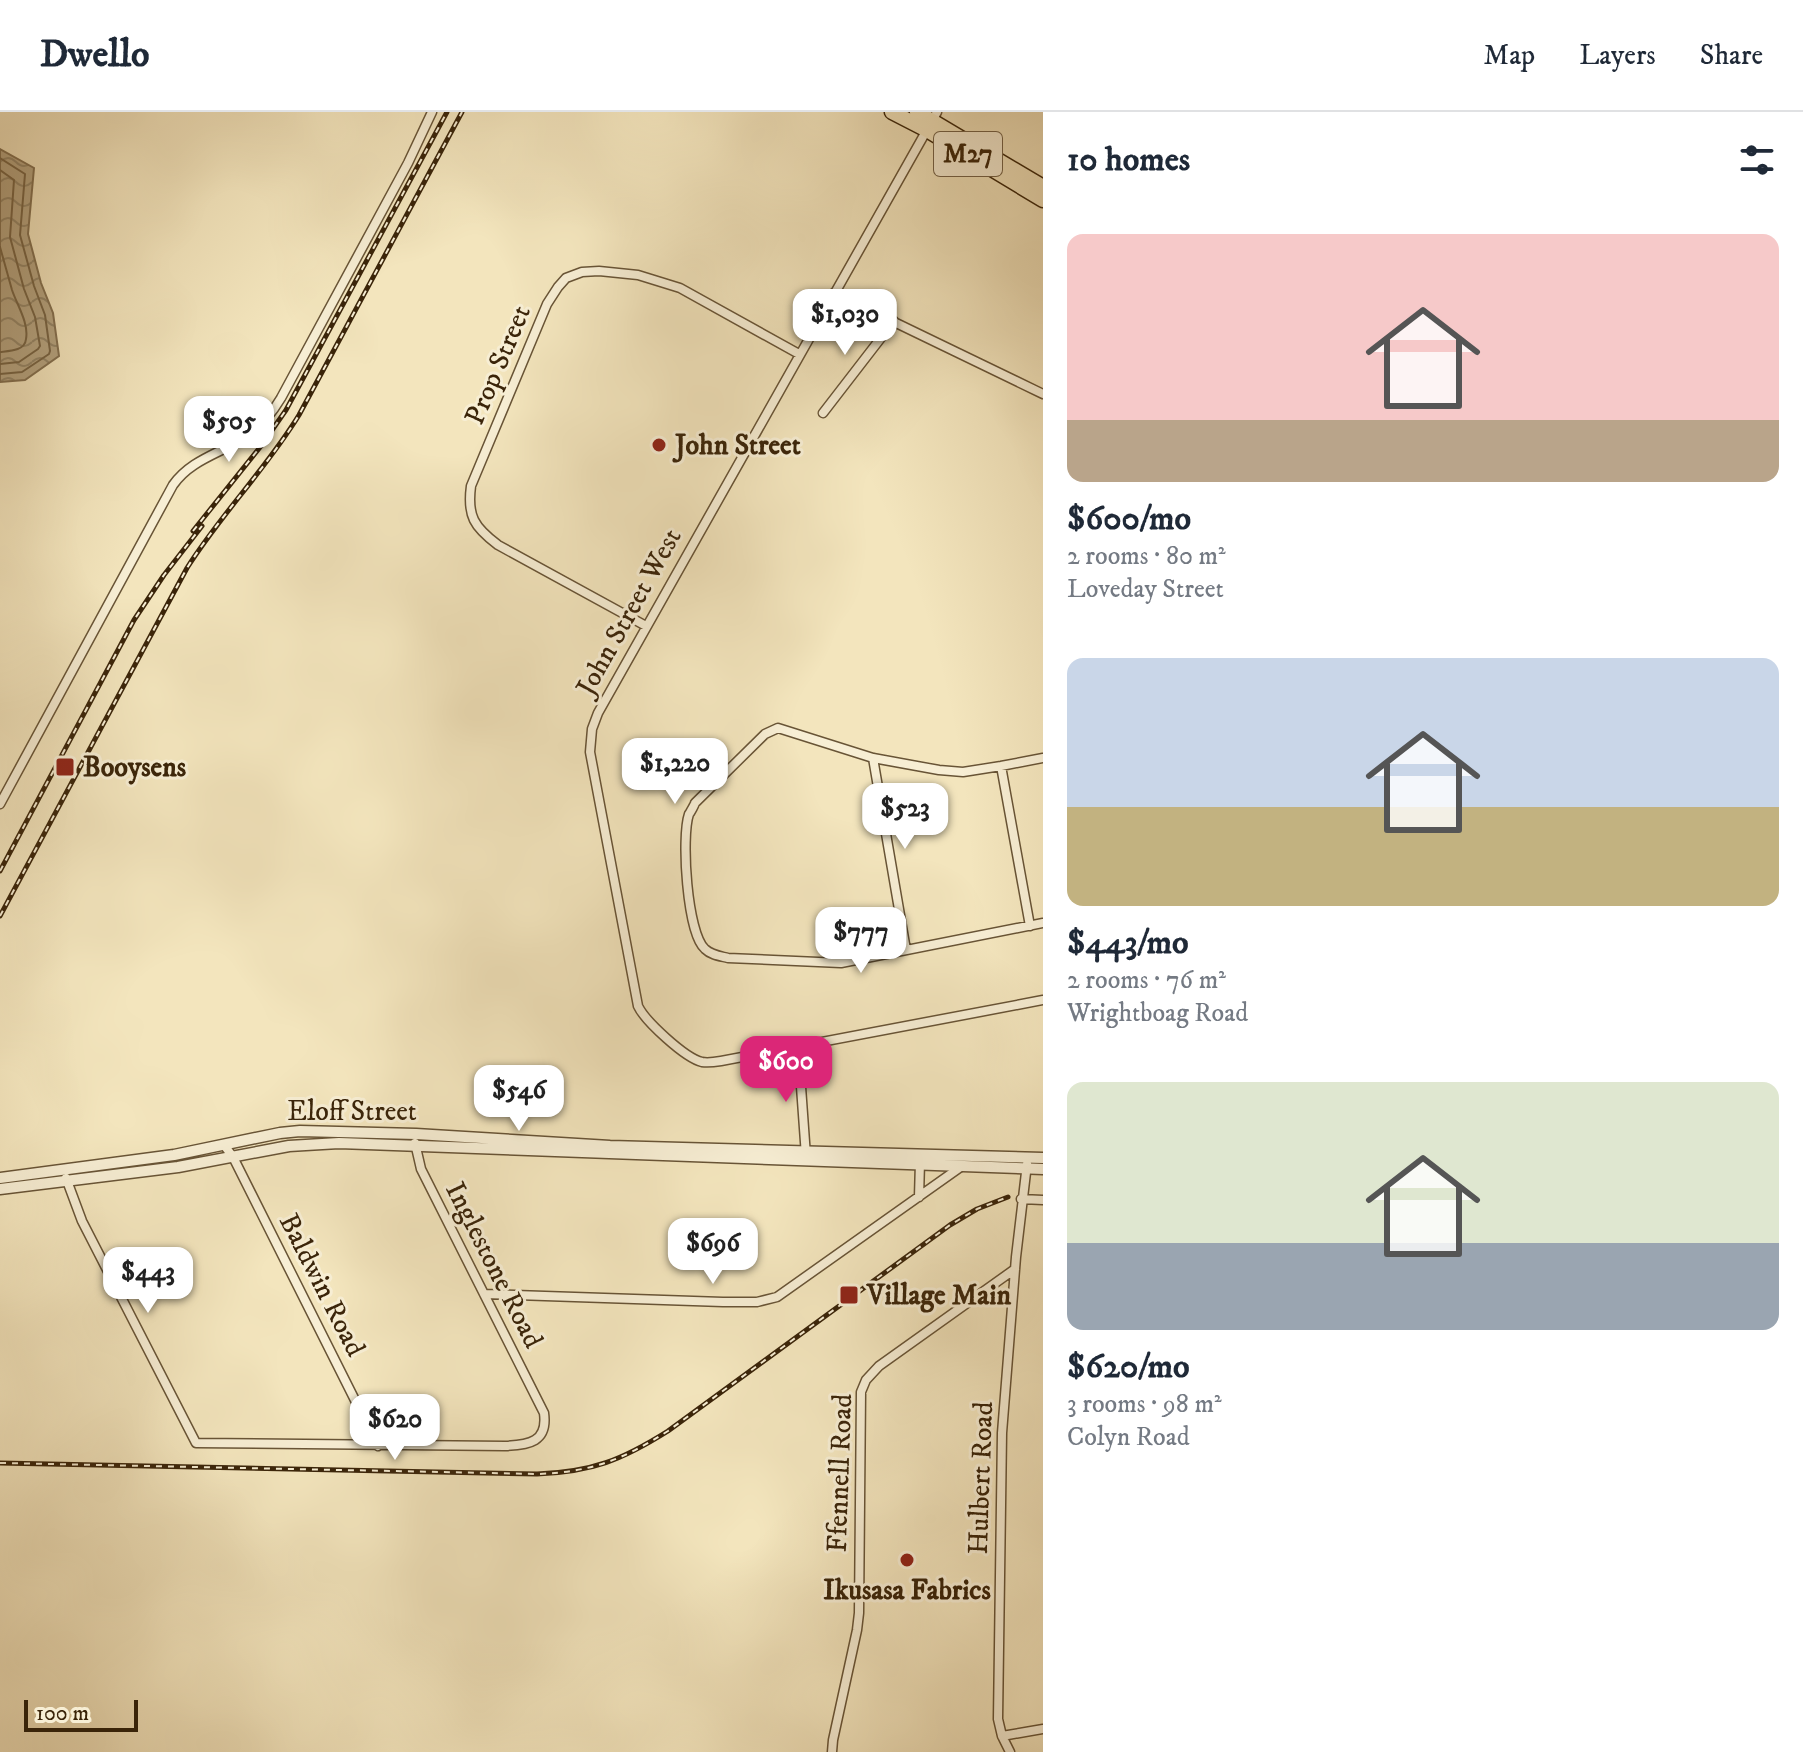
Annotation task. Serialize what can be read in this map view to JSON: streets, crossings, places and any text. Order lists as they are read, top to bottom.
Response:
{
  "streets": {
    "main road": ["M27"],
    "street": [
      "Prop Street",
      "John Street West",
      "Eloff Street",
      "Inglestone Road",
      "Baldwin Road",
      "Ffennell Road",
      "Hulbert Road"
    ]
  },
  "crossings": [
    ["M27", "John Street West"],
    ["Prop Street", "John Street West"],
    ["Eloff Street", "Inglestone Road"],
    ["Eloff Street", "Baldwin Road"],
    ["Eloff Street", "Hulbert Road"],
    ["Inglestone Road", "Baldwin Road"],
    ["Ffennell Road", "Hulbert Road"]
  ],
  "places": {
    "other": ["John Street", "Ikusasa Fabrics"],
    "transit": ["Booysens", "Village Main"]
  },
  "scale_bar": "100 m",
  "page": {
    "header": "Dwello",
    "nav": ["Map", "Layers", "Share"],
    "heading": "10 homes",
    "list": [
      {
        "name": "$600/mo",
        "note": "2 rooms · 80 m² · Loveday Street"
      },
      {
        "name": "$443/mo",
        "note": "2 rooms · 76 m² · Wrightboag Road"
      },
      {
        "name": "$620/mo",
        "note": "3 rooms · 98 m² · Colyn Road"
      }
    ],
    "price": [
      "$1,030",
      "$505",
      "$1,220",
      "$523",
      "$777",
      "$600",
      "$546",
      "$696",
      "$443",
      "$620"
    ],
    "scale": "100 m"
  }
}
